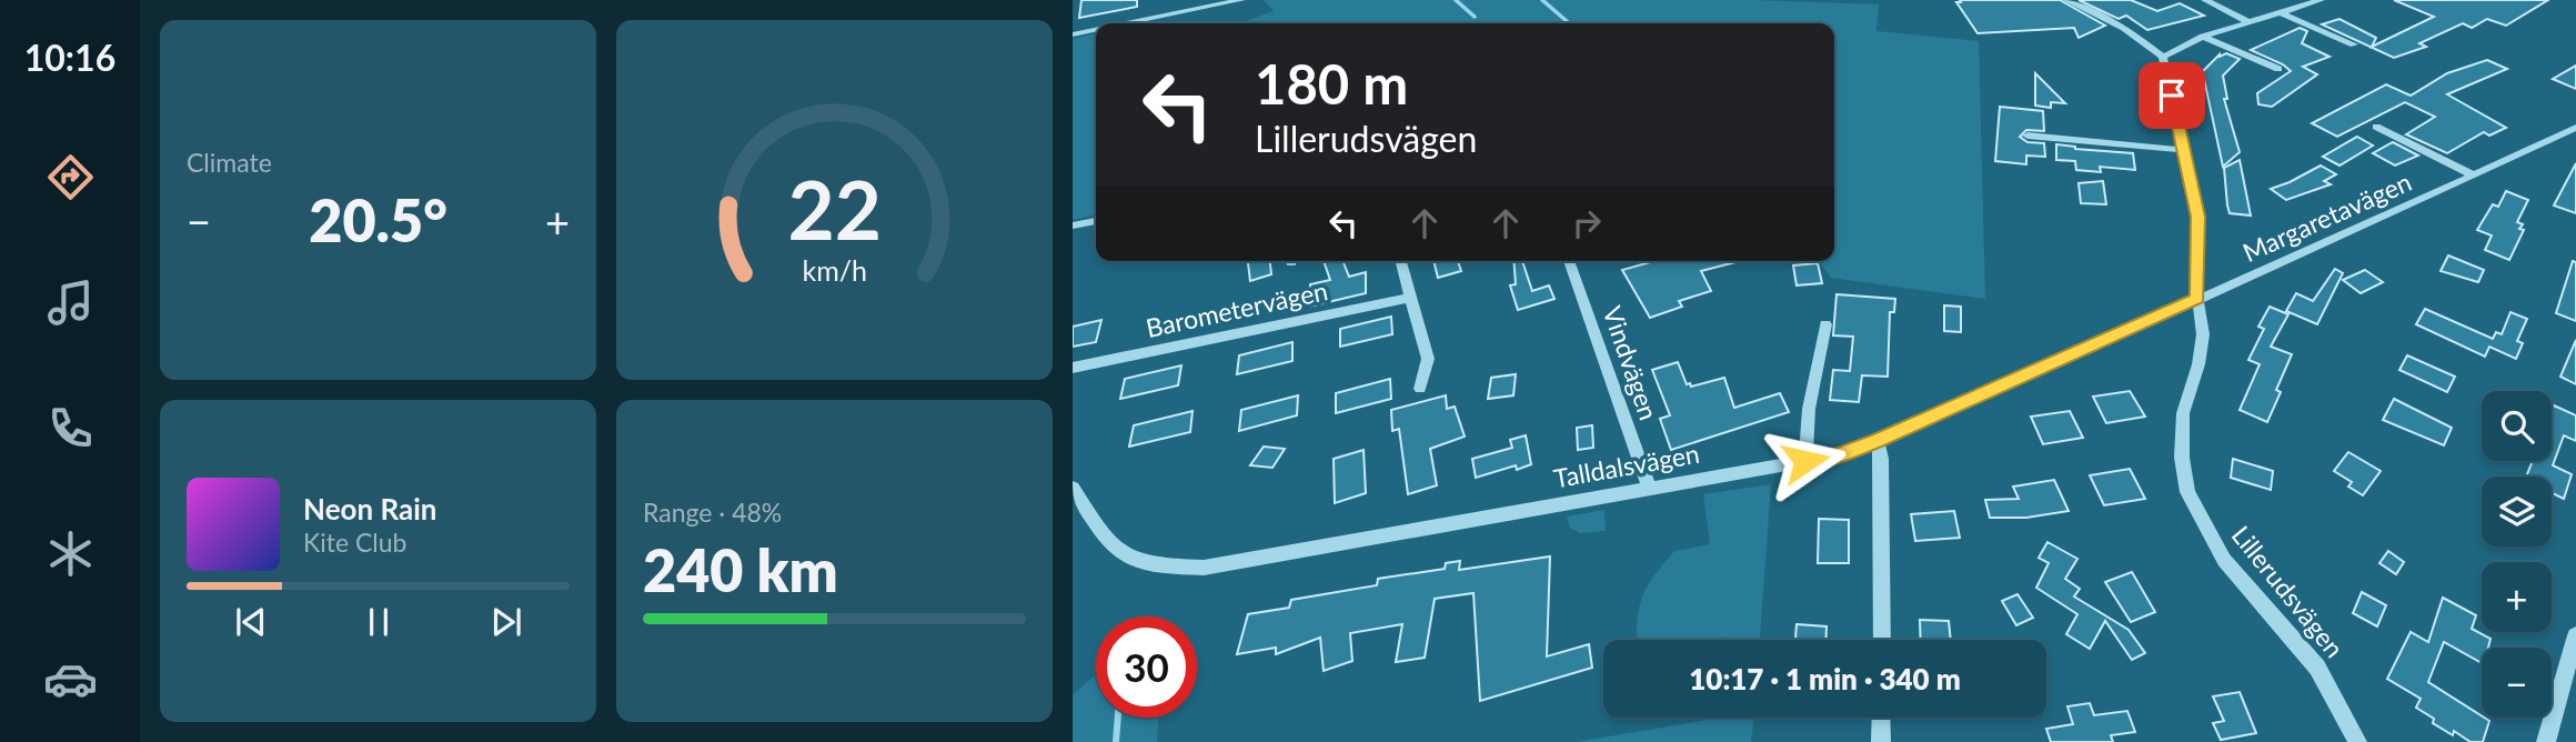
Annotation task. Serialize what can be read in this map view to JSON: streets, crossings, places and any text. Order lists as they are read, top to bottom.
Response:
{
  "streets": {
    "street": [
      "Margaretavägen",
      "Barometervägen",
      "Vindvägen",
      "Talldalsvägen",
      "Lillerudsvägen"
    ]
  },
  "crossings": [
    ["Margaretavägen", "Talldalsvägen"],
    ["Margaretavägen", "Lillerudsvägen"],
    ["Vindvägen", "Talldalsvägen"],
    ["Talldalsvägen", "Lillerudsvägen"]
  ],
  "page": {
    "tabs": "10:16",
    "tile": [
      "Climate",
      ["Range · 48%", "240 km"]
    ],
    "turn": ["180 m", "Lillerudsvägen"],
    "heat": ["−", "20.5°", "+"],
    "map_buttons": ["+", "−"],
    "song": ["Neon Rain", "Kite Club"],
    "limit": "30",
    "trip": "10:17 · 1 min · 340 m",
    "gauge": ["22", "km/h"]
  }
}
